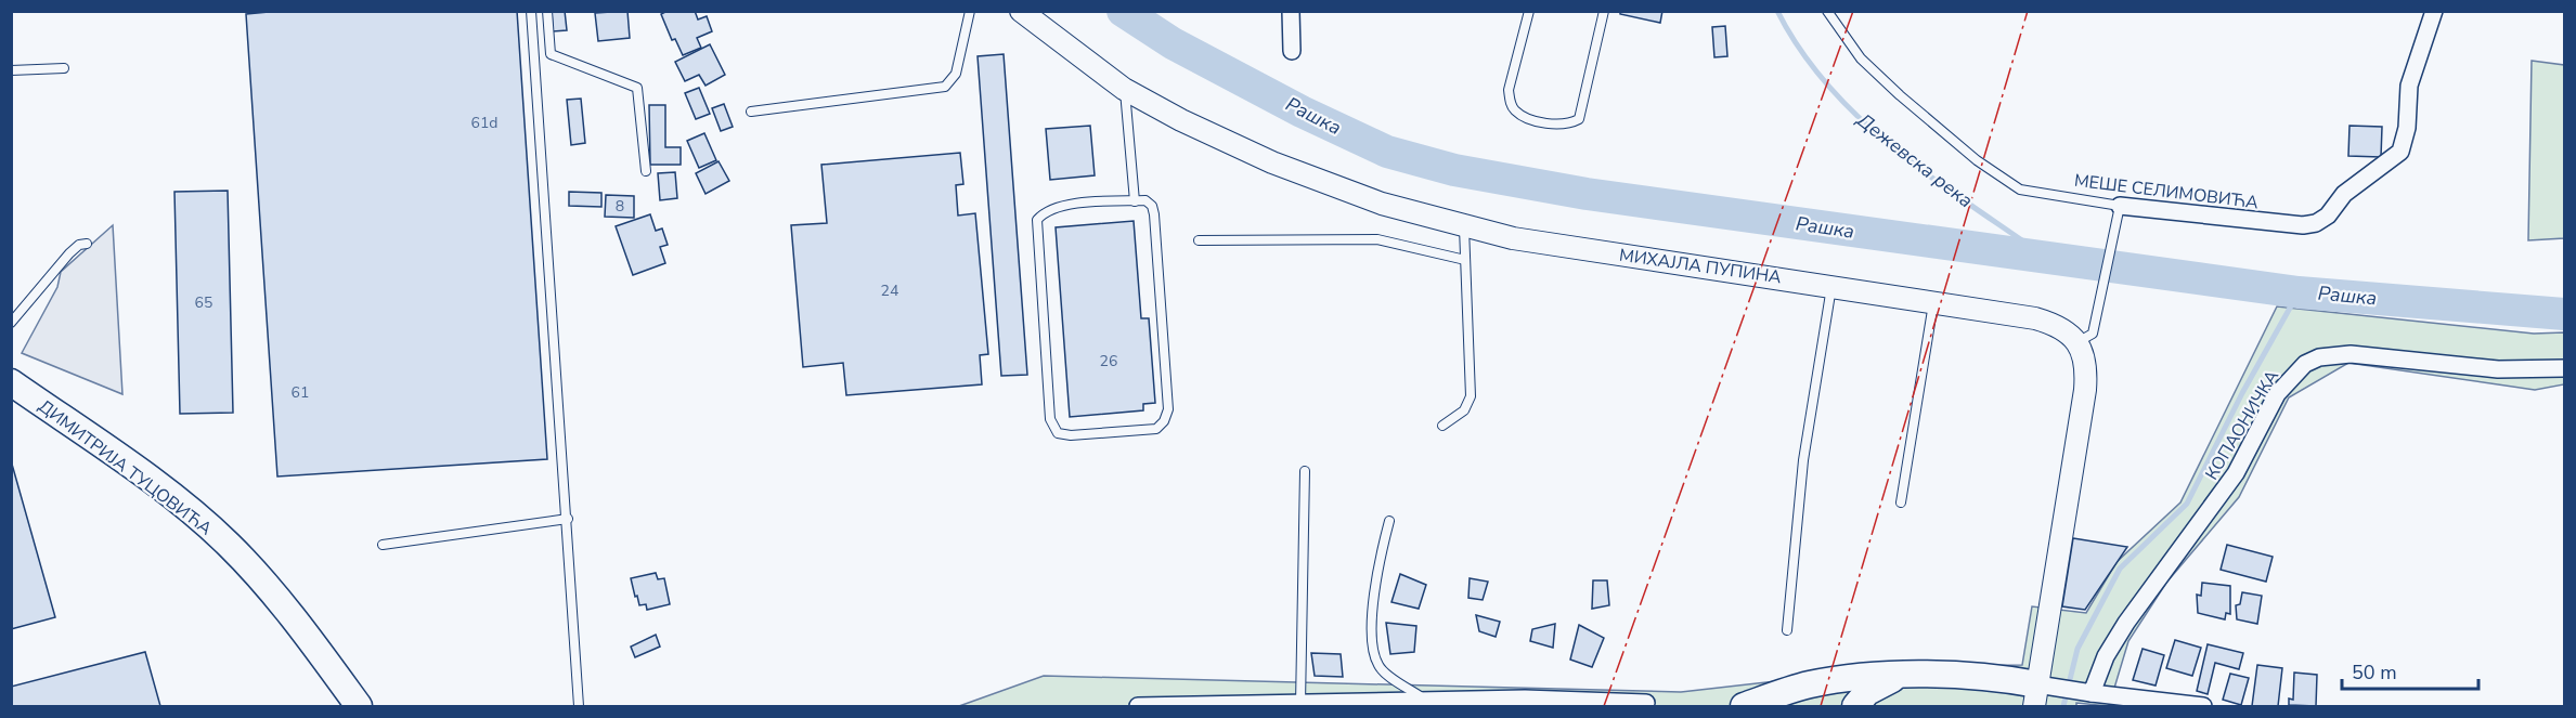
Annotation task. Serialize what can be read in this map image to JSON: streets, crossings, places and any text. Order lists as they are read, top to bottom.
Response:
{
  "streets": {
    "main road": ["ДИМИТРИЈА ТУЦОВИЋА"],
    "street": ["МЕШЕ СЕЛИМОВИЋА", "МИХАЈЛА ПУПИНА", "КОПАОНИЧКА"]
  },
  "water": ["Рашка", "Дежевска река"],
  "house_numbers": [
    "61d",
    "8",
    "24",
    "65",
    "26",
    "61"
  ],
  "scale_bar": "50 m"
}
